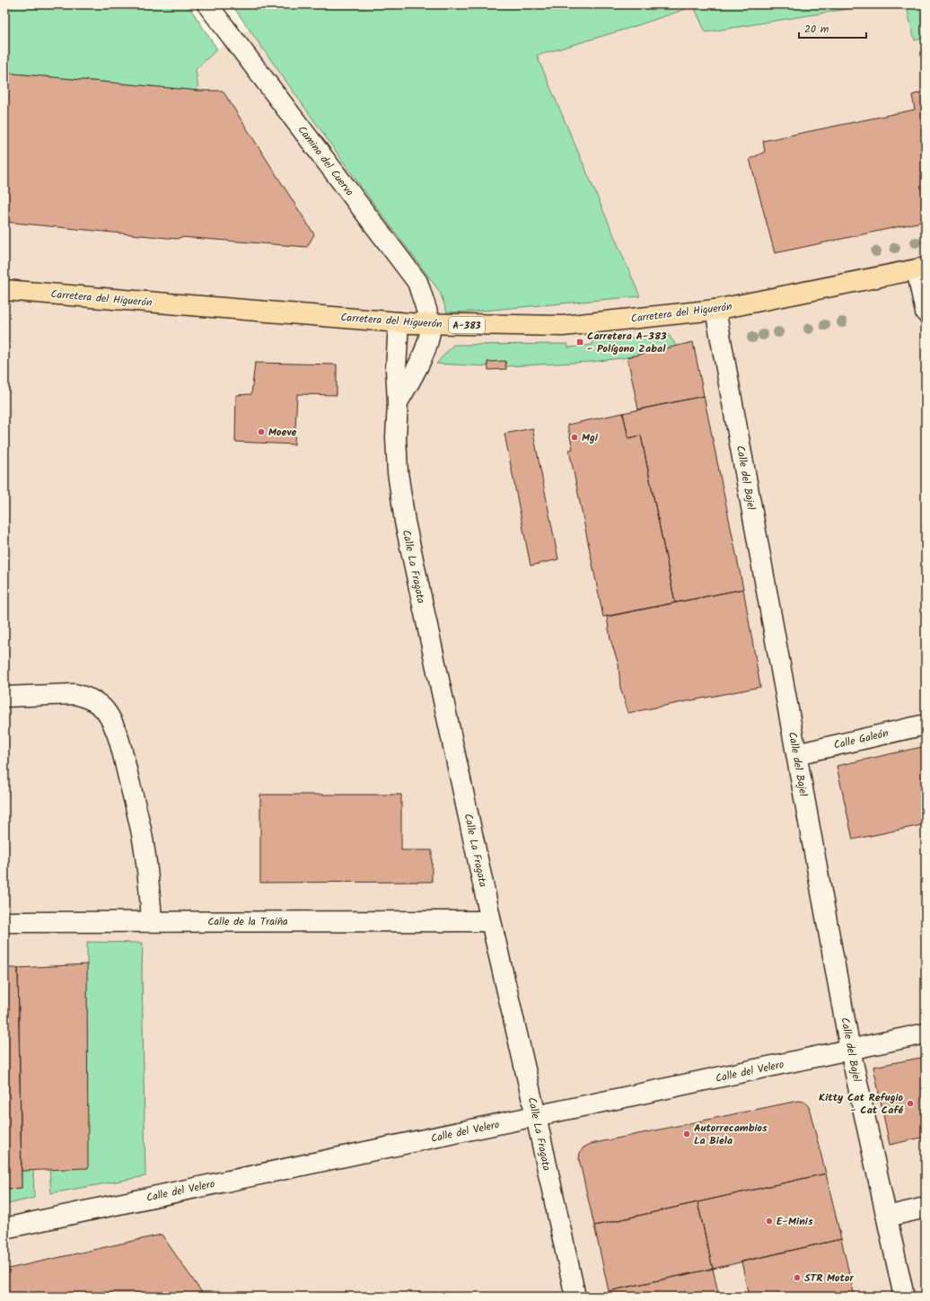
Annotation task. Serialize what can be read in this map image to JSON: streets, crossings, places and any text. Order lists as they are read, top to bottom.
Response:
{
  "streets": {
    "main road": ["Carretera del Higuerón", "A-383"],
    "street": [
      "Camino del Cuervo",
      "Calle del Bajel",
      "Calle La Fragata",
      "Calle Galeón",
      "Calle de la Traiña",
      "Calle del Velero"
    ]
  },
  "crossings": [
    ["Camino del Cuervo", "Carretera del Higuerón"],
    ["Camino del Cuervo", "Calle La Fragata"],
    ["Carretera del Higuerón", "Calle del Bajel"],
    ["Carretera del Higuerón", "Calle La Fragata"],
    ["Calle del Bajel", "Calle Galeón"],
    ["Calle del Bajel", "Calle del Velero"],
    ["Calle La Fragata", "Calle de la Traiña"],
    ["Calle La Fragata", "Calle del Velero"]
  ],
  "places": {
    "transit": ["Carretera A-383 - Polígono Zabal"],
    "other": [
      "Moeve",
      "Mgi",
      "Kitty Cat Refugio - Cat Café",
      "Autorrecambios La Biela",
      "E-Minis",
      "STR Motor"
    ]
  },
  "scale_bar": "20 m"
}
